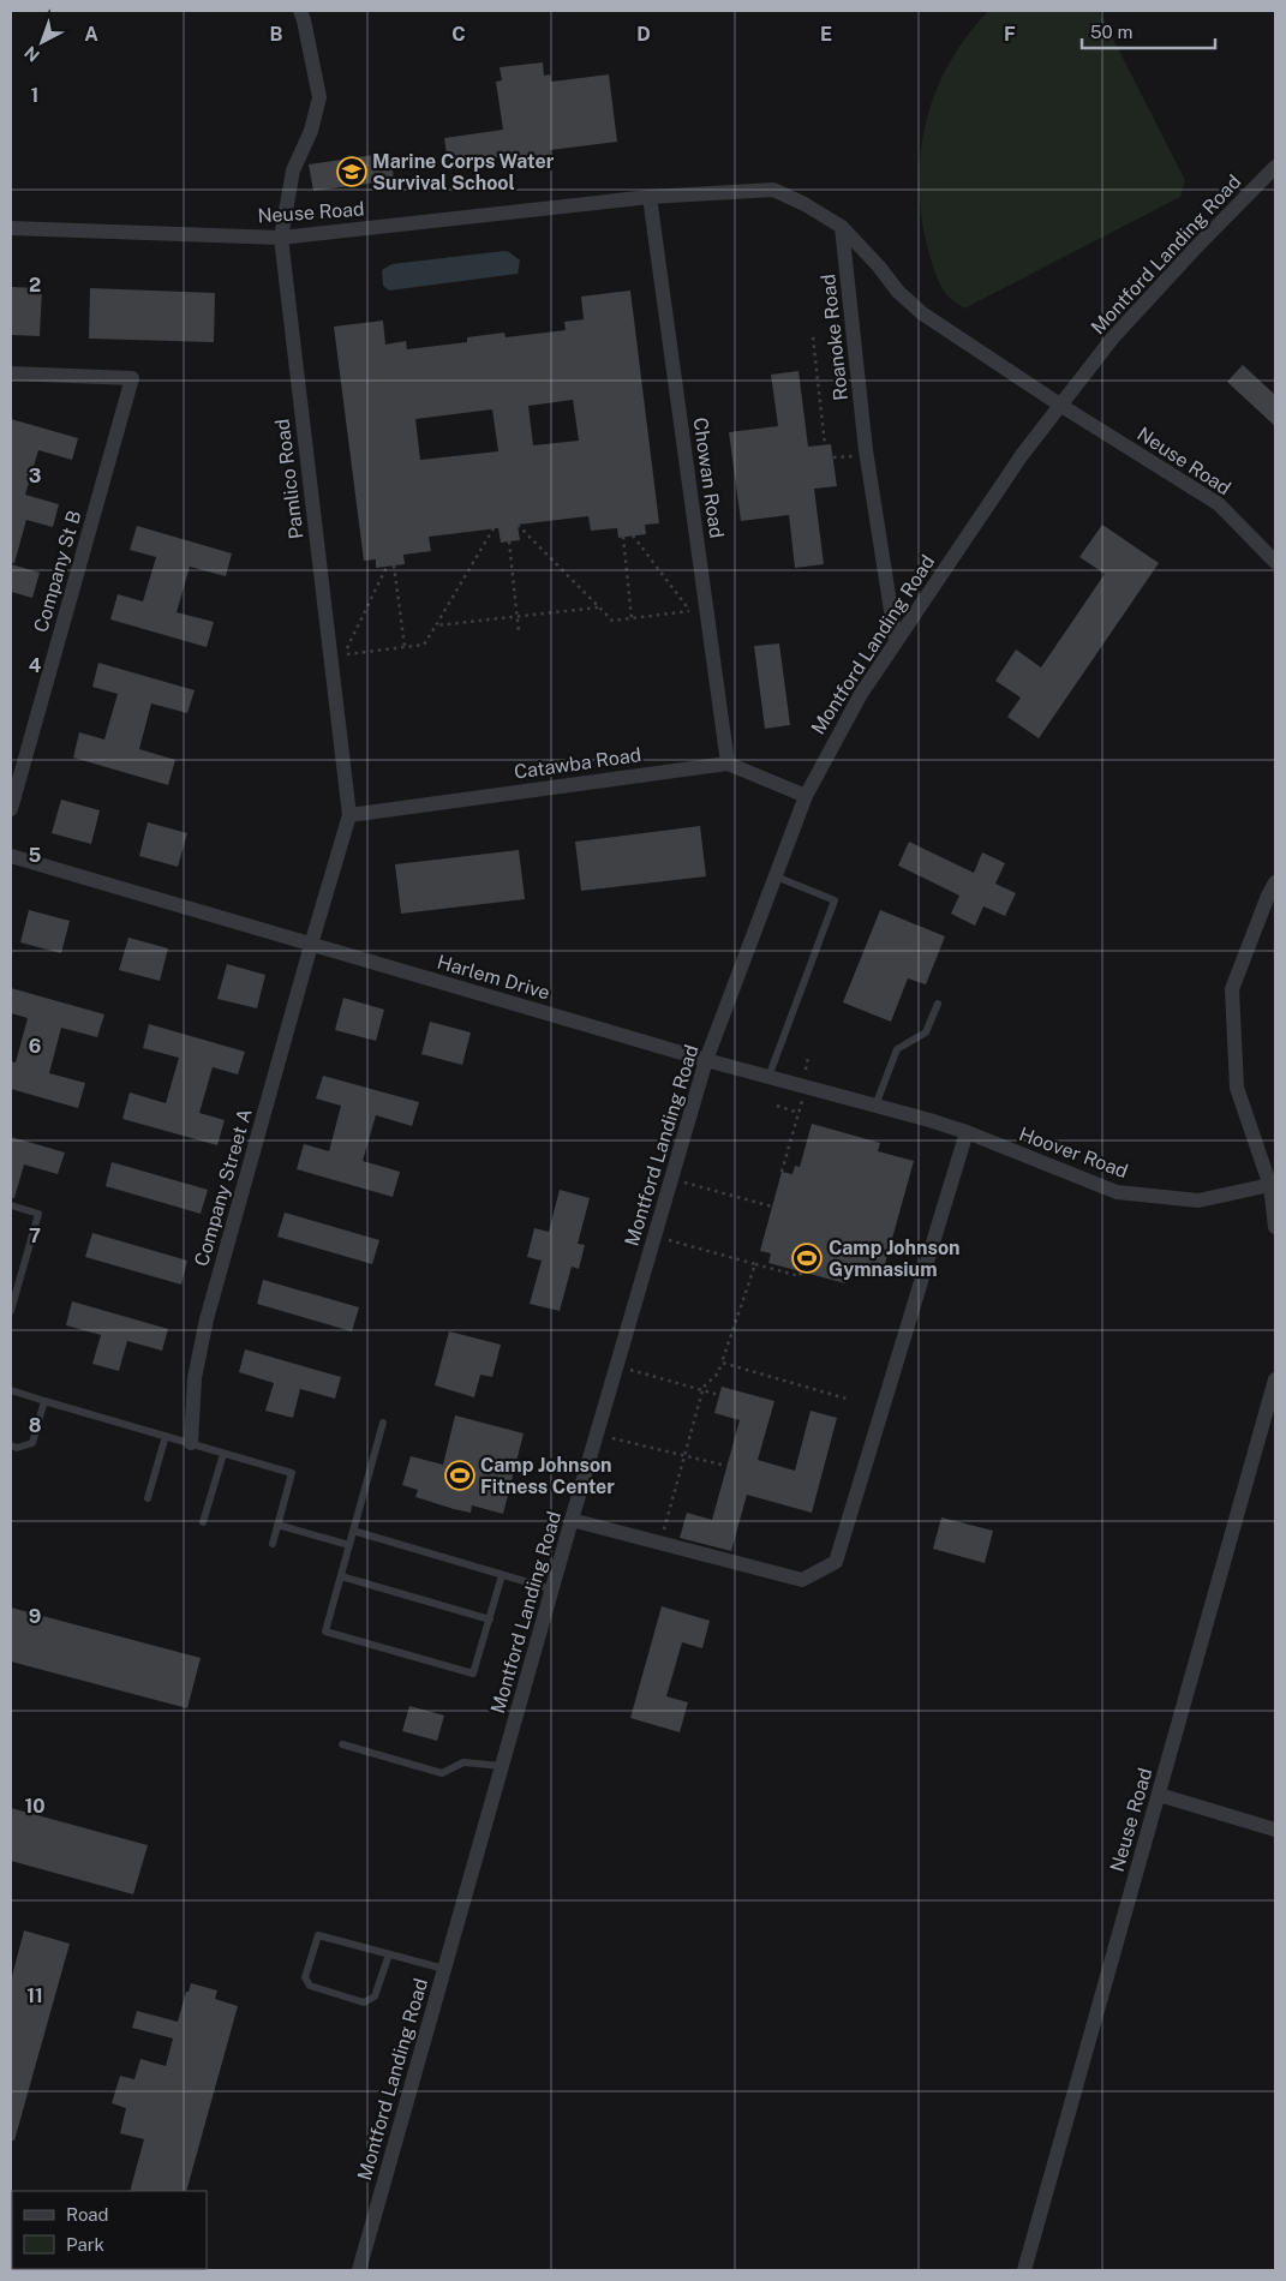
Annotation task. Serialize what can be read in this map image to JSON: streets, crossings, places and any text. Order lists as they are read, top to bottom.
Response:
{
  "streets": {
    "street": [
      "Neuse Road",
      "Montford Landing Road",
      "Roanoke Road",
      "Chowan Road",
      "Pamlico Road",
      "Company St B",
      "Catawba Road",
      "Harlem Drive",
      "Hoover Road",
      "Company Street A"
    ]
  },
  "crossings": [
    ["Neuse Road", "Montford Landing Road"],
    ["Neuse Road", "Roanoke Road"],
    ["Neuse Road", "Chowan Road"],
    ["Neuse Road", "Pamlico Road"],
    ["Montford Landing Road", "Roanoke Road"],
    ["Montford Landing Road", "Harlem Drive"],
    ["Chowan Road", "Catawba Road"],
    ["Pamlico Road", "Catawba Road"],
    ["Pamlico Road", "Harlem Drive"],
    ["Pamlico Road", "Company Street A"],
    ["Harlem Drive", "Hoover Road"],
    ["Harlem Drive", "Company Street A"]
  ],
  "places": {
    "school or university": ["Marine Corps Water Survival School"],
    "sports": ["Camp Johnson Gymnasium", "Camp Johnson Fitness Center"]
  },
  "legend": ["Road", "Park"],
  "scale_bar": "50 m",
  "north": "bottom left",
  "grid": {
    "columns": [
      "A",
      "B",
      "C",
      "D",
      "E",
      "F"
    ],
    "rows": [
      "1",
      "2",
      "3",
      "4",
      "5",
      "6",
      "7",
      "8",
      "9",
      "10",
      "11"
    ]
  }
}
